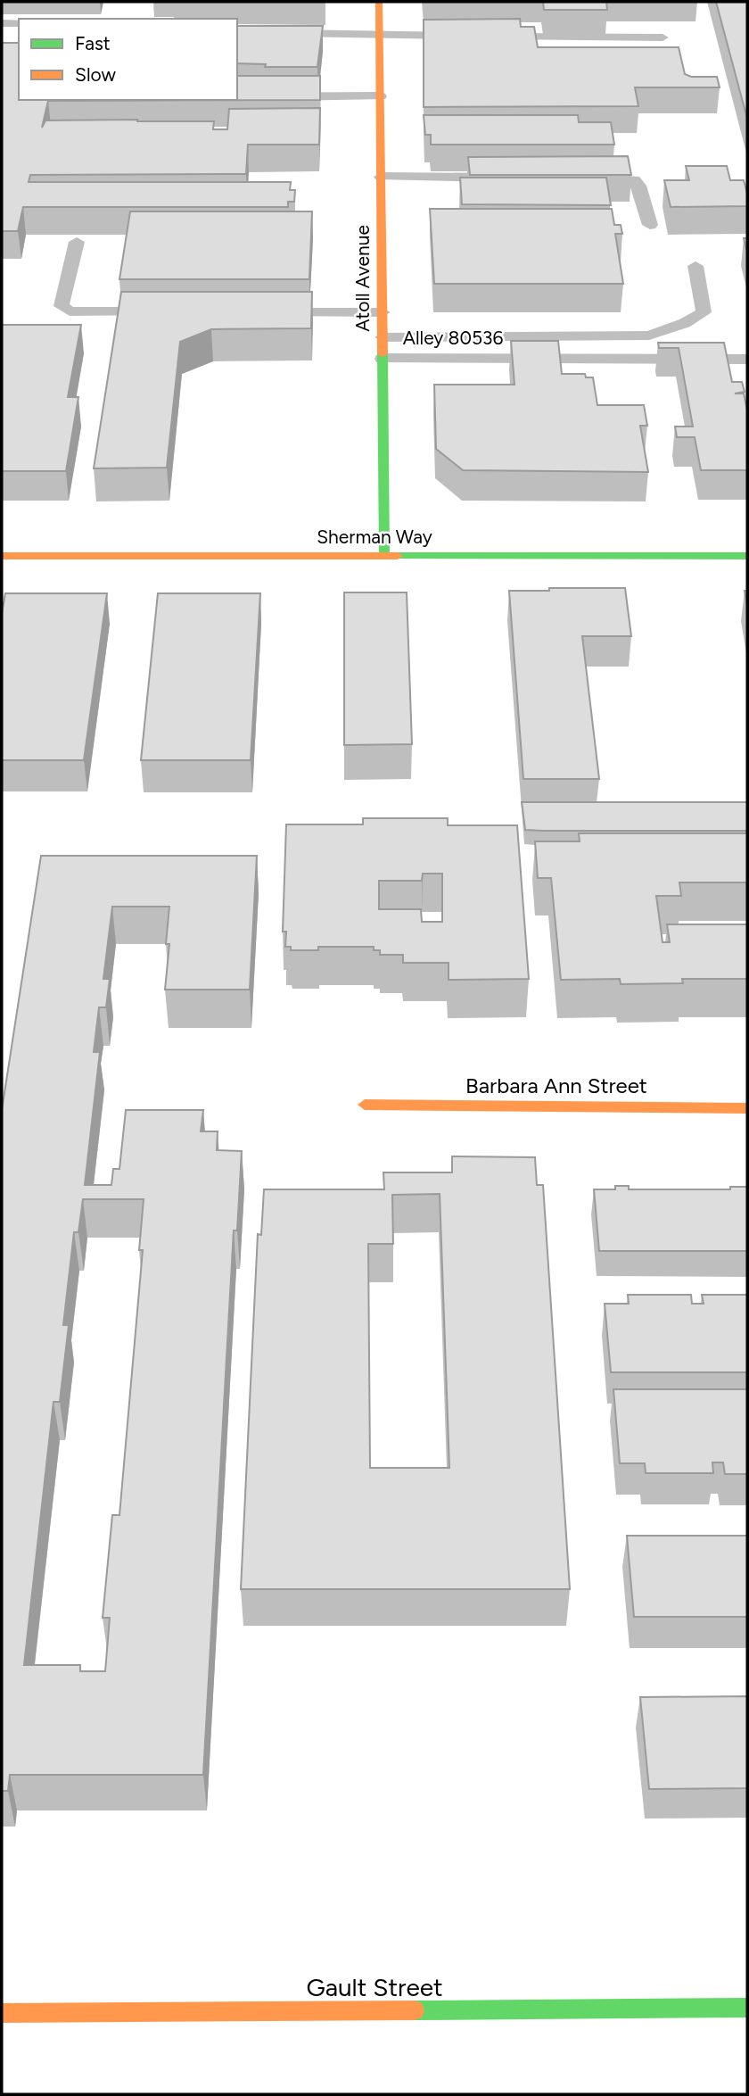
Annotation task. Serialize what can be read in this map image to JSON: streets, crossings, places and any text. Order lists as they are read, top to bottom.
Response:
{
  "streets": {
    "street": [
      "Atoll Avenue",
      "Sherman Way",
      "Barbara Ann Street",
      "Gault Street"
    ],
    "lane": ["Alley 80536"]
  },
  "crossings": [
    ["Atoll Avenue", "Alley 80536"],
    ["Atoll Avenue", "Sherman Way"]
  ],
  "legend": ["Fast", "Slow"]
}
